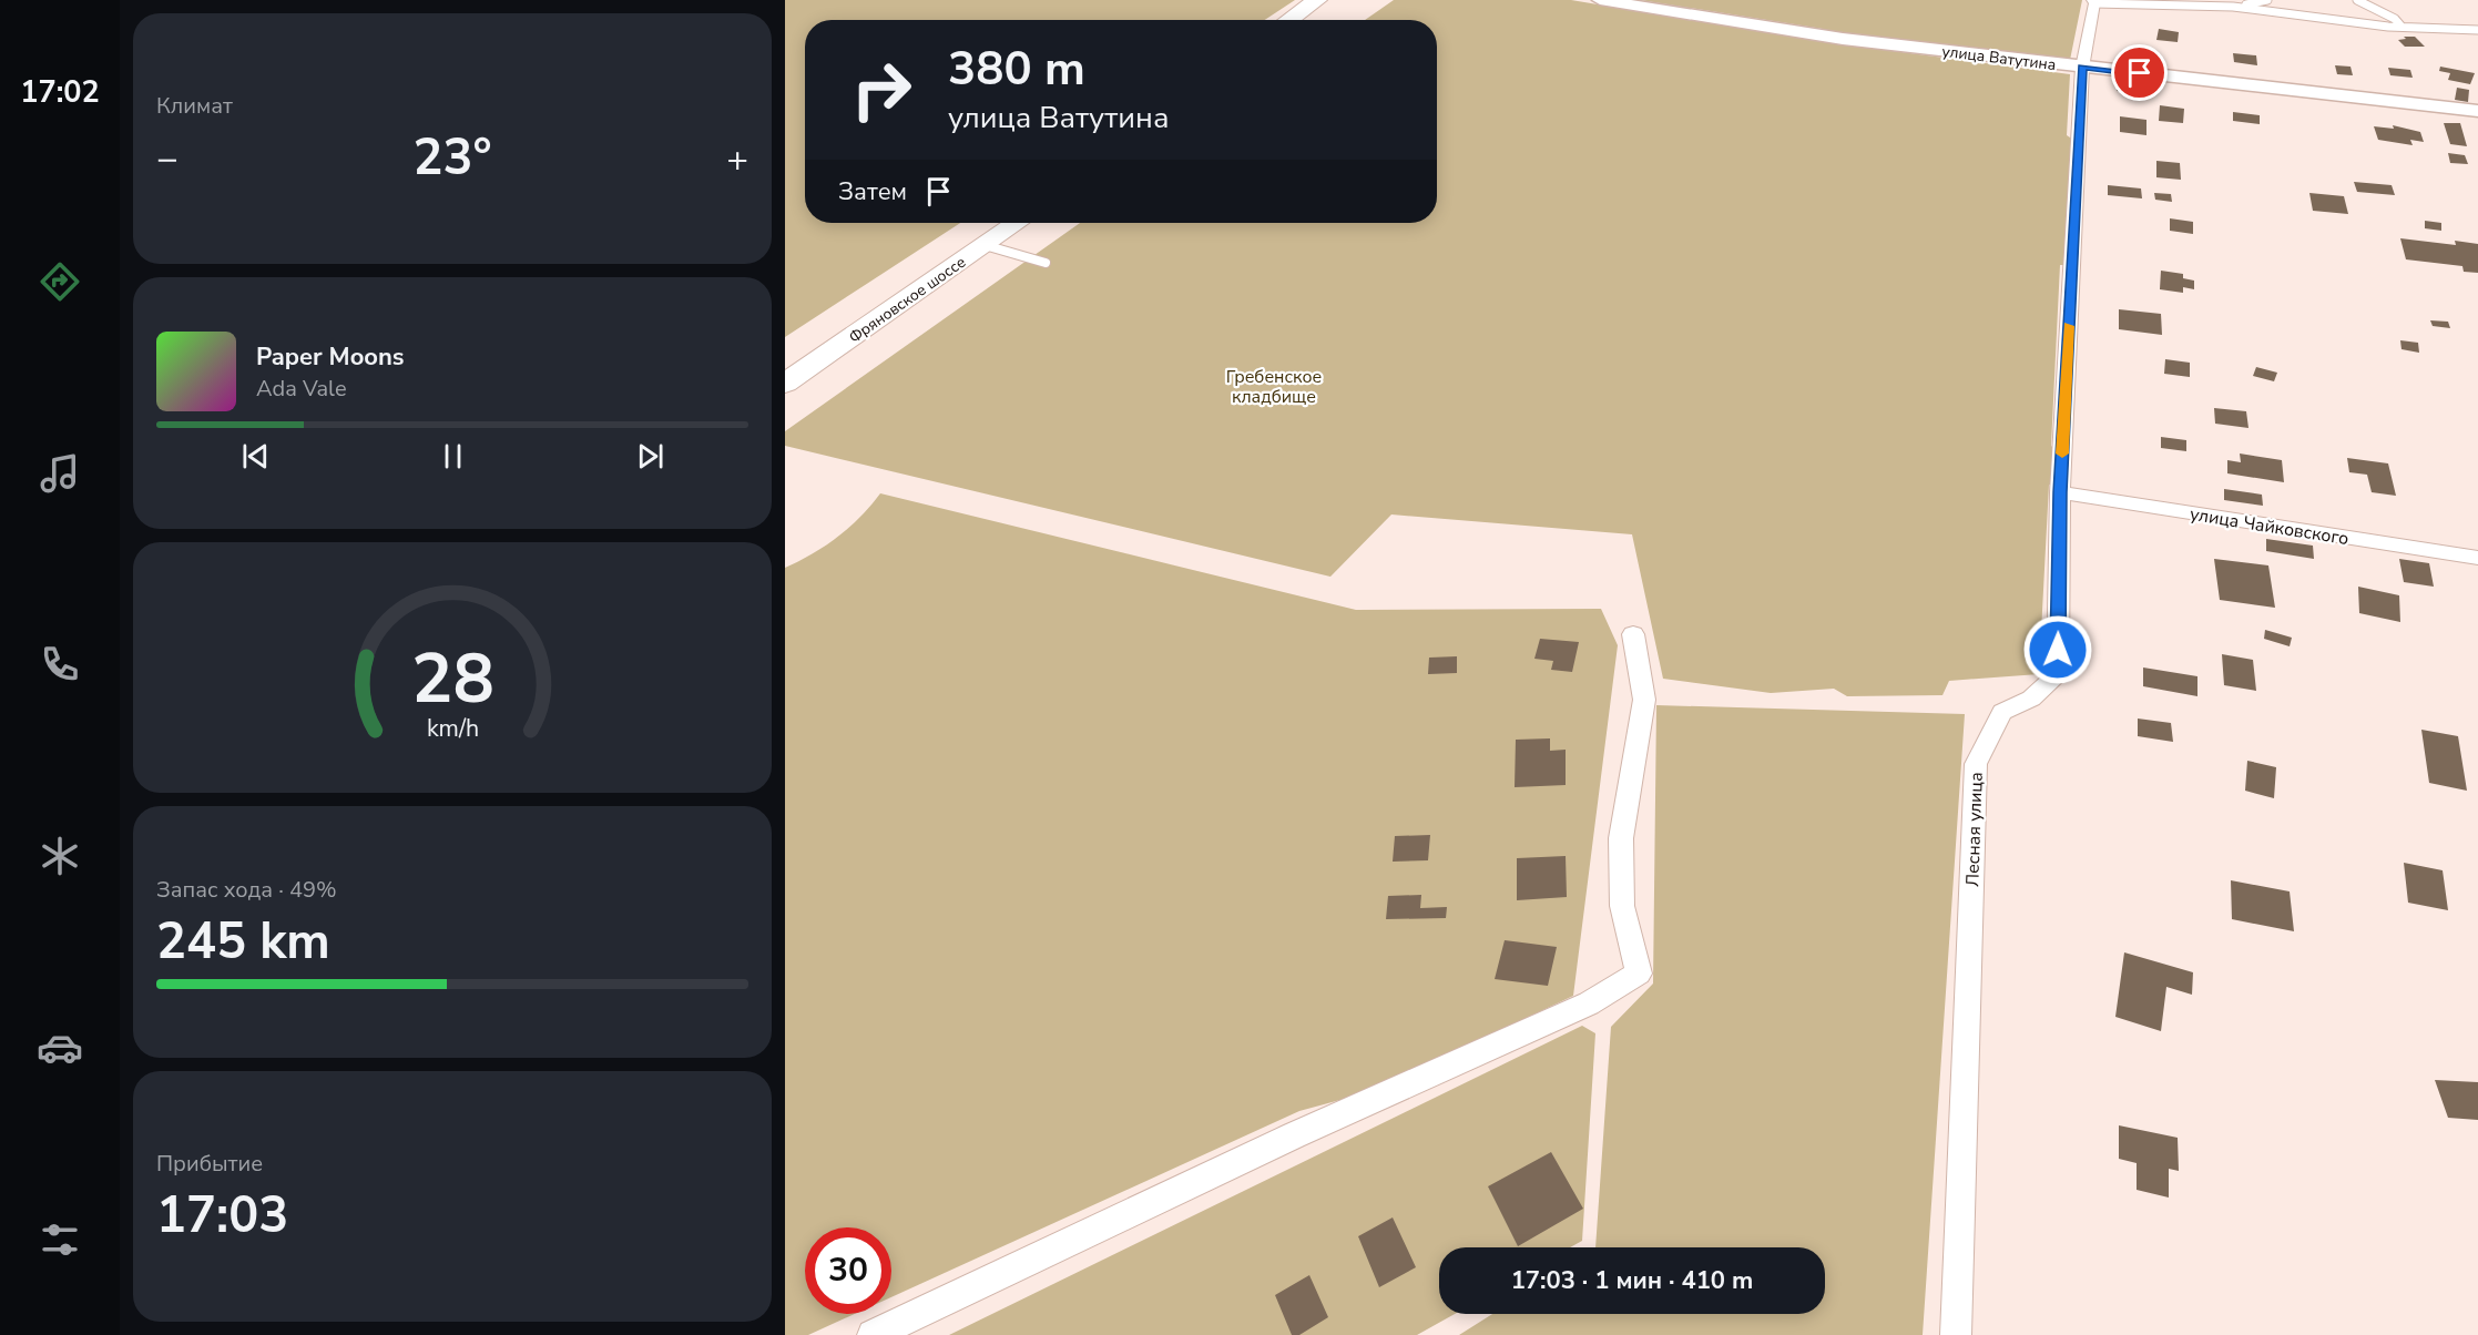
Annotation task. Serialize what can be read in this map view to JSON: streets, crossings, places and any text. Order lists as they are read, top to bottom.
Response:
{
  "streets": {
    "main road": ["Фряновское шоссе"],
    "street": ["улица Ватутина", "улица Чайковского", "Лесная улица"]
  },
  "crossings": [
    ["улица Ватутина", "Лесная улица"],
    ["улица Чайковского", "Лесная улица"]
  ],
  "parks": ["Гребенское кладбище"],
  "page": {
    "tabs": "17:02",
    "tile": [
      "Климат",
      ["Запас хода · 49%", "245 km"],
      ["Прибытие", "17:03"]
    ],
    "turn": ["380 m", "улица Ватутина"],
    "heat": ["−", "23°", "+"],
    "then": "Затем",
    "song": ["Paper Moons", "Ada Vale"],
    "limit": "30",
    "trip": "17:03 · 1 мин · 410 m",
    "gauge": ["28", "km/h"]
  }
}
